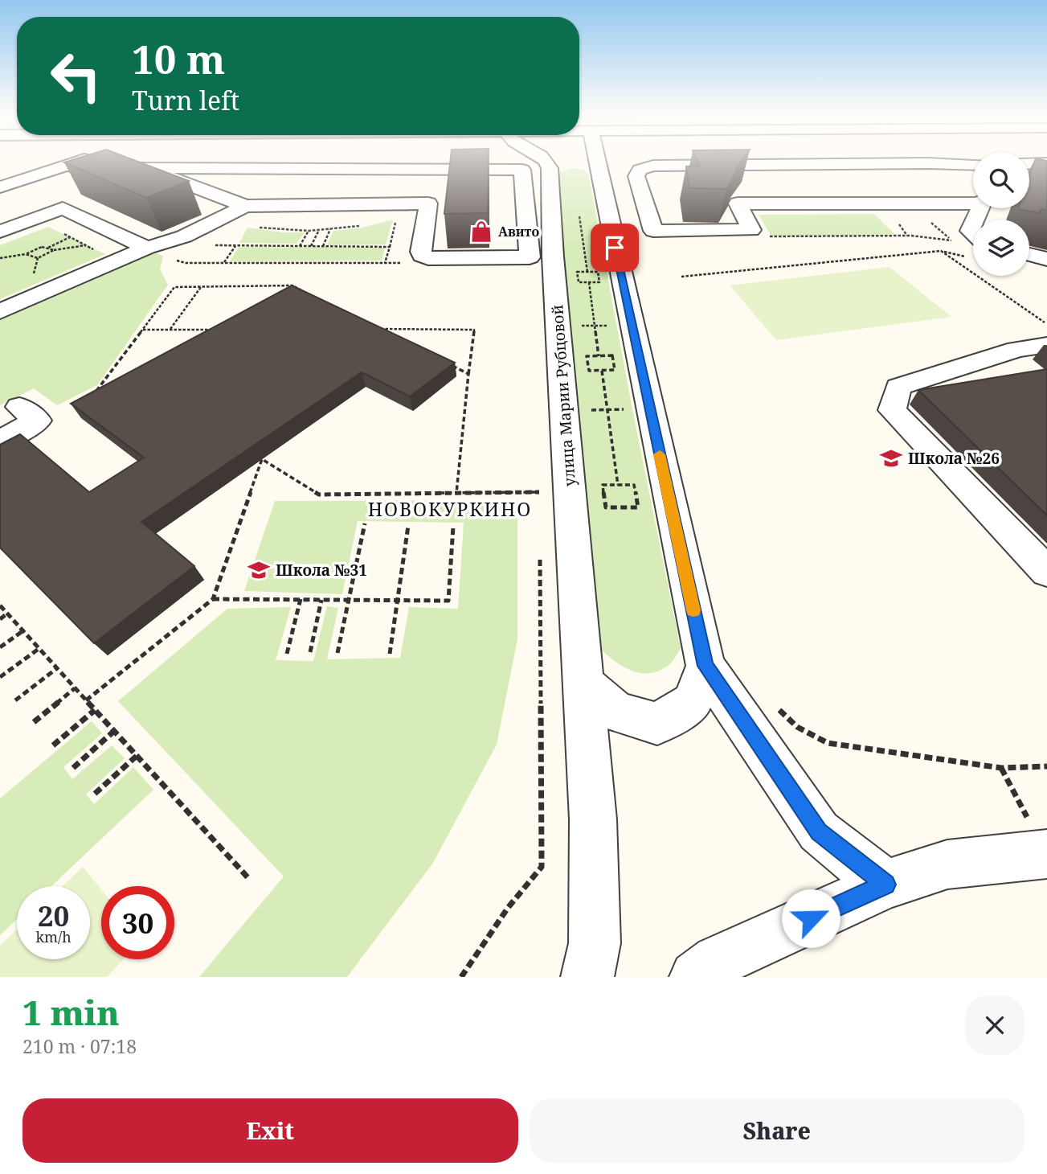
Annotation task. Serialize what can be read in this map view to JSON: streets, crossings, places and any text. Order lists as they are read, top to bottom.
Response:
{
  "streets": {
    "street": ["улица Марии Рубцовой"]
  },
  "districts": ["НОВОКУРКИНО"],
  "places": {
    "shop": ["Авито"],
    "school or university": ["Школа №26", "Школа №31"]
  },
  "page": {
    "turn": ["10 m", "Turn left"],
    "speed": "20 km/h",
    "limit": "30",
    "heading": ["1 min", "210 m · 07:18"],
    "buttons": ["Exit", "Share"]
  }
}
